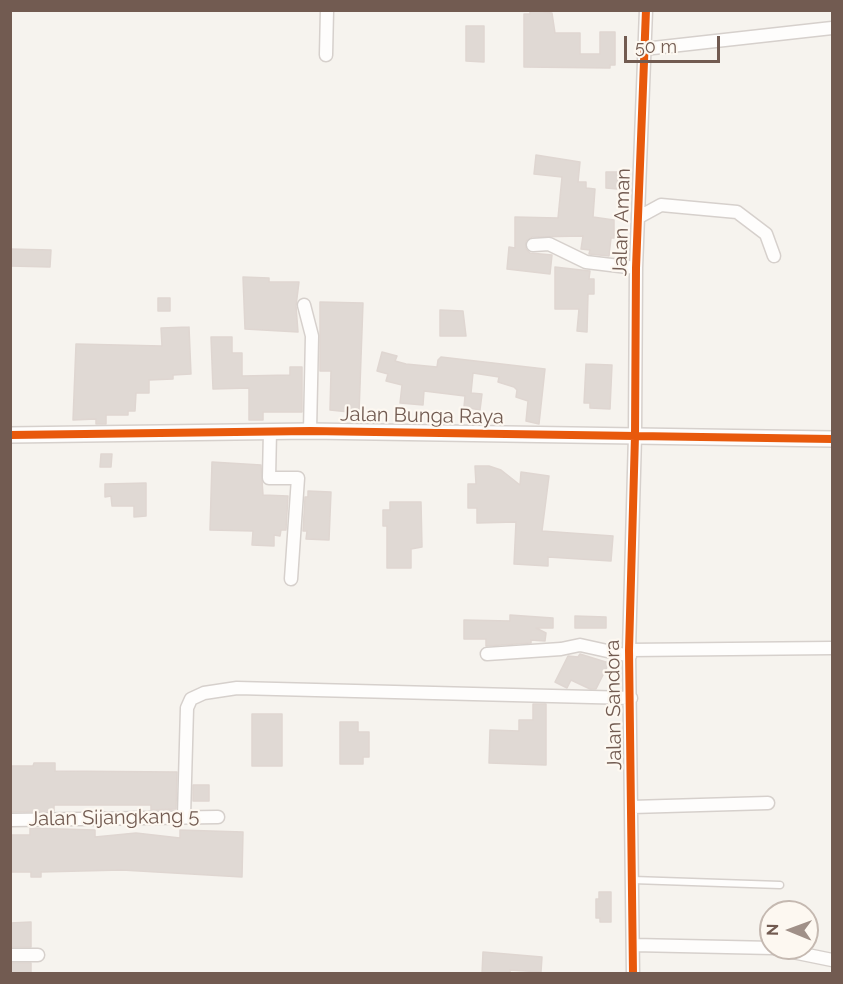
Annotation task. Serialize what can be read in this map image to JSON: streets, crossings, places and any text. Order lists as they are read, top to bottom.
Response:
{
  "streets": {
    "street": [
      "Jalan Aman",
      "Jalan Bunga Raya",
      "Jalan Sandora",
      "Jalan Sijangkang 5"
    ]
  },
  "crossings": [
    ["Jalan Aman", "Jalan Bunga Raya"],
    ["Jalan Aman", "Jalan Sandora"],
    ["Jalan Bunga Raya", "Jalan Sandora"]
  ],
  "scale_bar": "50 m",
  "north": "left"
}
